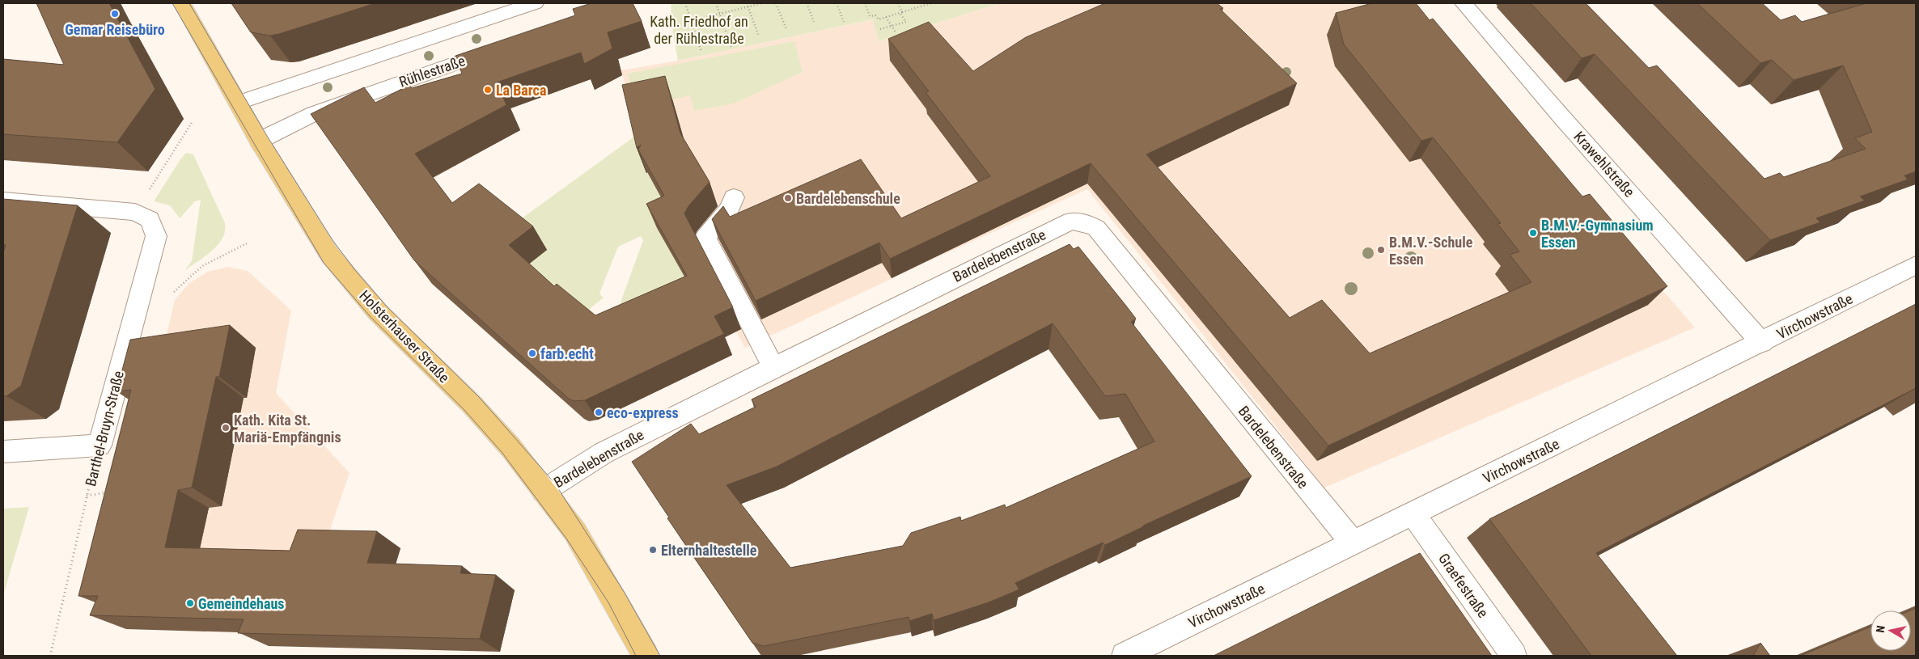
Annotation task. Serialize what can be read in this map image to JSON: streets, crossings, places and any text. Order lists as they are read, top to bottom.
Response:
{
  "streets": {
    "main road": ["Holsterhauser Straße"],
    "street": [
      "Rühlestraße",
      "Krawehlstraße",
      "Bardelebenstraße",
      "Virchowstraße",
      "Barthel-Bruyn-Straße",
      "Graefestraße"
    ]
  },
  "crossings": [
    ["Rühlestraße", "Holsterhauser Straße"],
    ["Krawehlstraße", "Virchowstraße"],
    ["Bardelebenstraße", "Virchowstraße"],
    ["Bardelebenstraße", "Holsterhauser Straße"],
    ["Virchowstraße", "Graefestraße"]
  ],
  "parks": ["Kath. Friedhof an der Rühlestraße"],
  "places": [
    "Gemar Reisebüro",
    "La Barca",
    "Bardelebenschule",
    "B.M.V.-Gymnasium Essen",
    "B.M.V.-Schule Essen",
    "farb.echt",
    "eco-express",
    "Kath. Kita St. Mariä-Empfängnis",
    "Elternhaltestelle",
    "Gemeindehaus"
  ],
  "north": "left"
}
